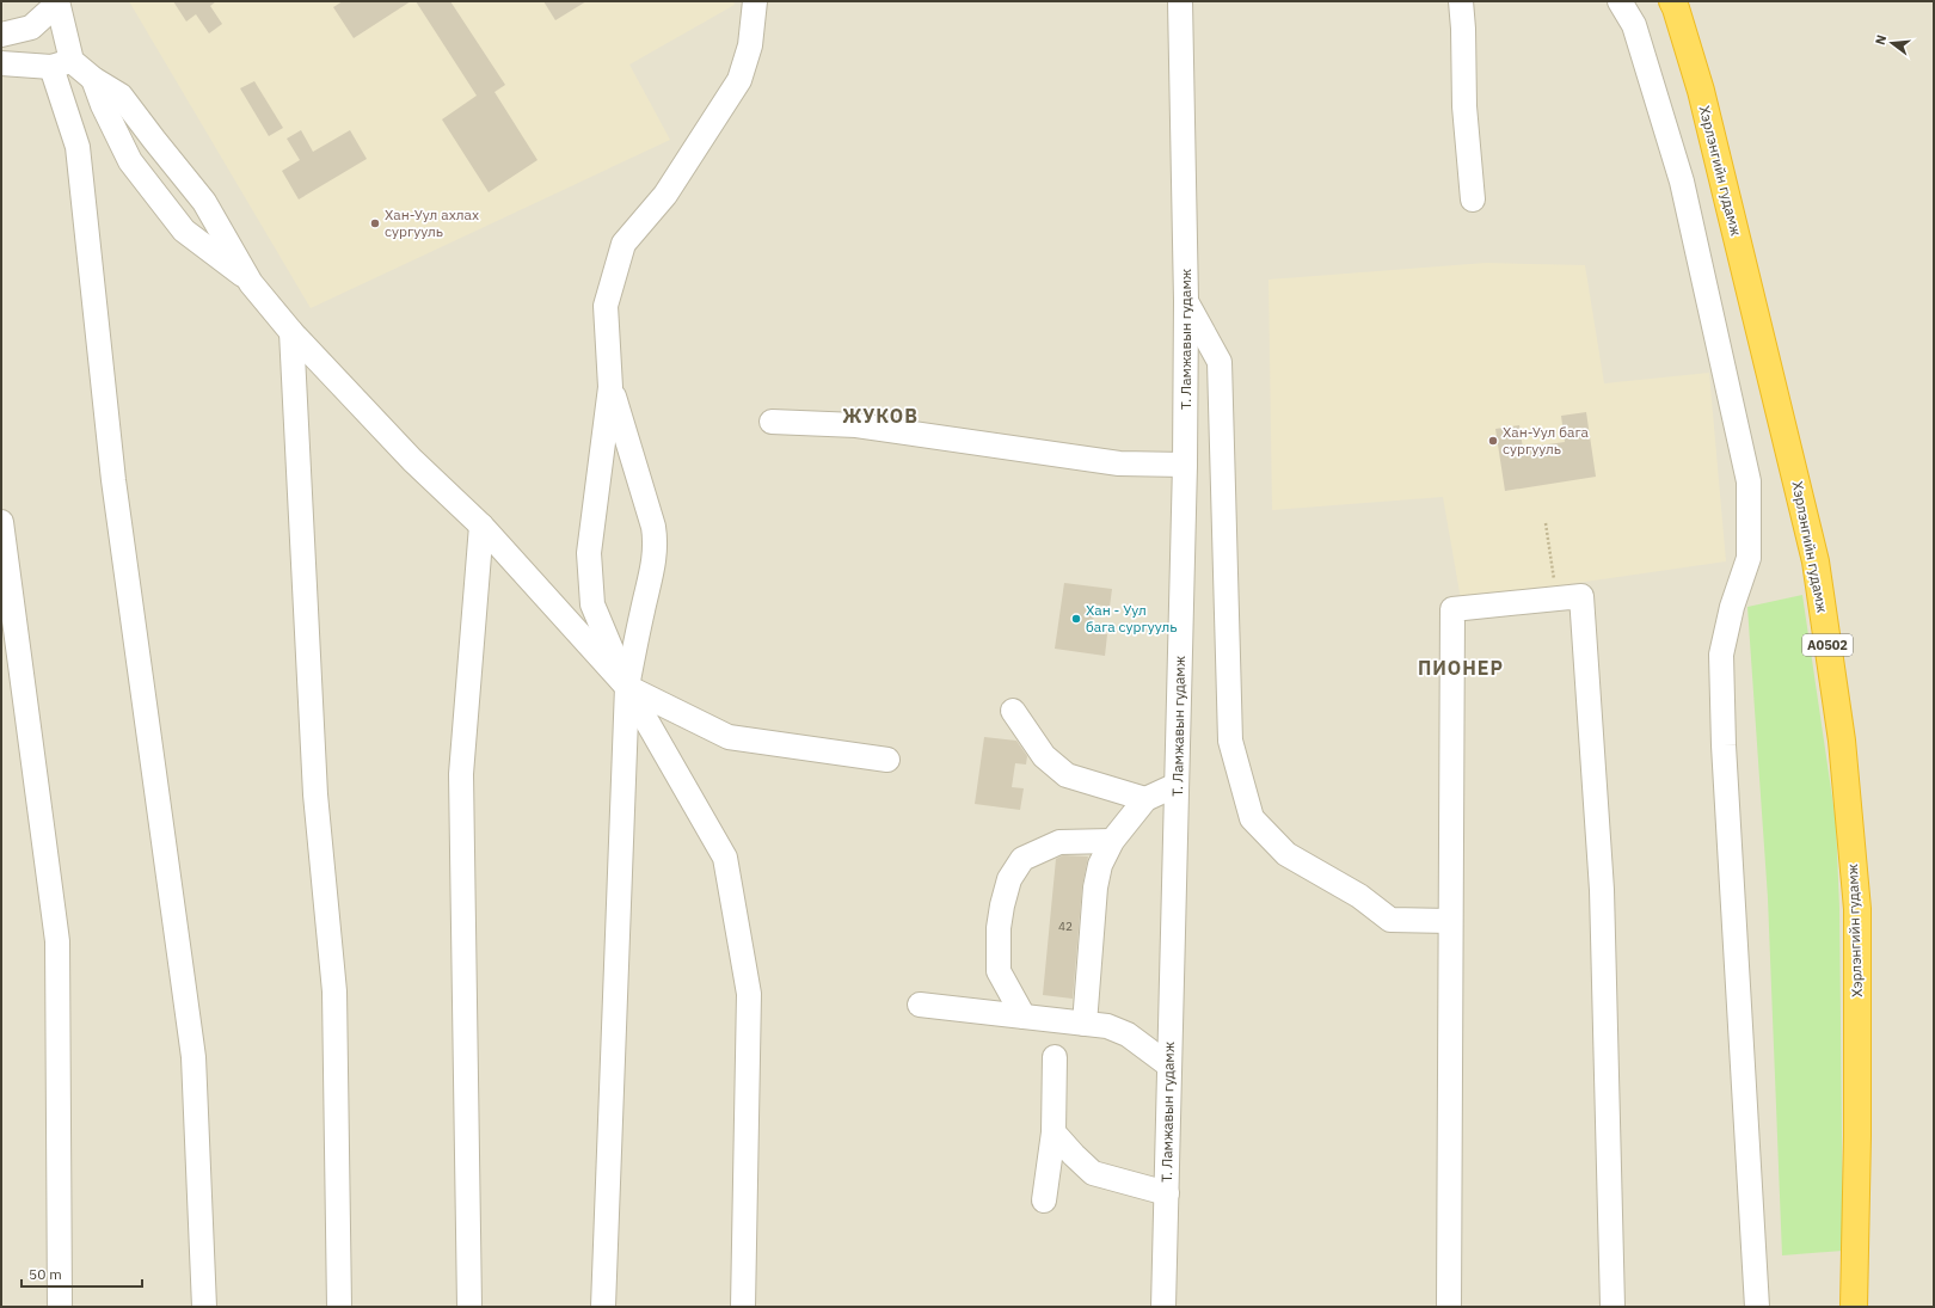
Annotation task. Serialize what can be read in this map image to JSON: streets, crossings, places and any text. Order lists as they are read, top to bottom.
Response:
{
  "streets": {
    "highway": ["Хэрлэнгийн гудамж", "A0502"],
    "street": ["Т. Ламжавын гудамж"]
  },
  "districts": ["ЖУКОВ", "ПИОНЕР"],
  "places": ["Хан-Уул ахлах сургууль", "Хан-Уул бага сургууль", "Хан - Уул бага сургууль"],
  "house_numbers": ["42"],
  "scale_bar": "50 m",
  "north": "left"
}
